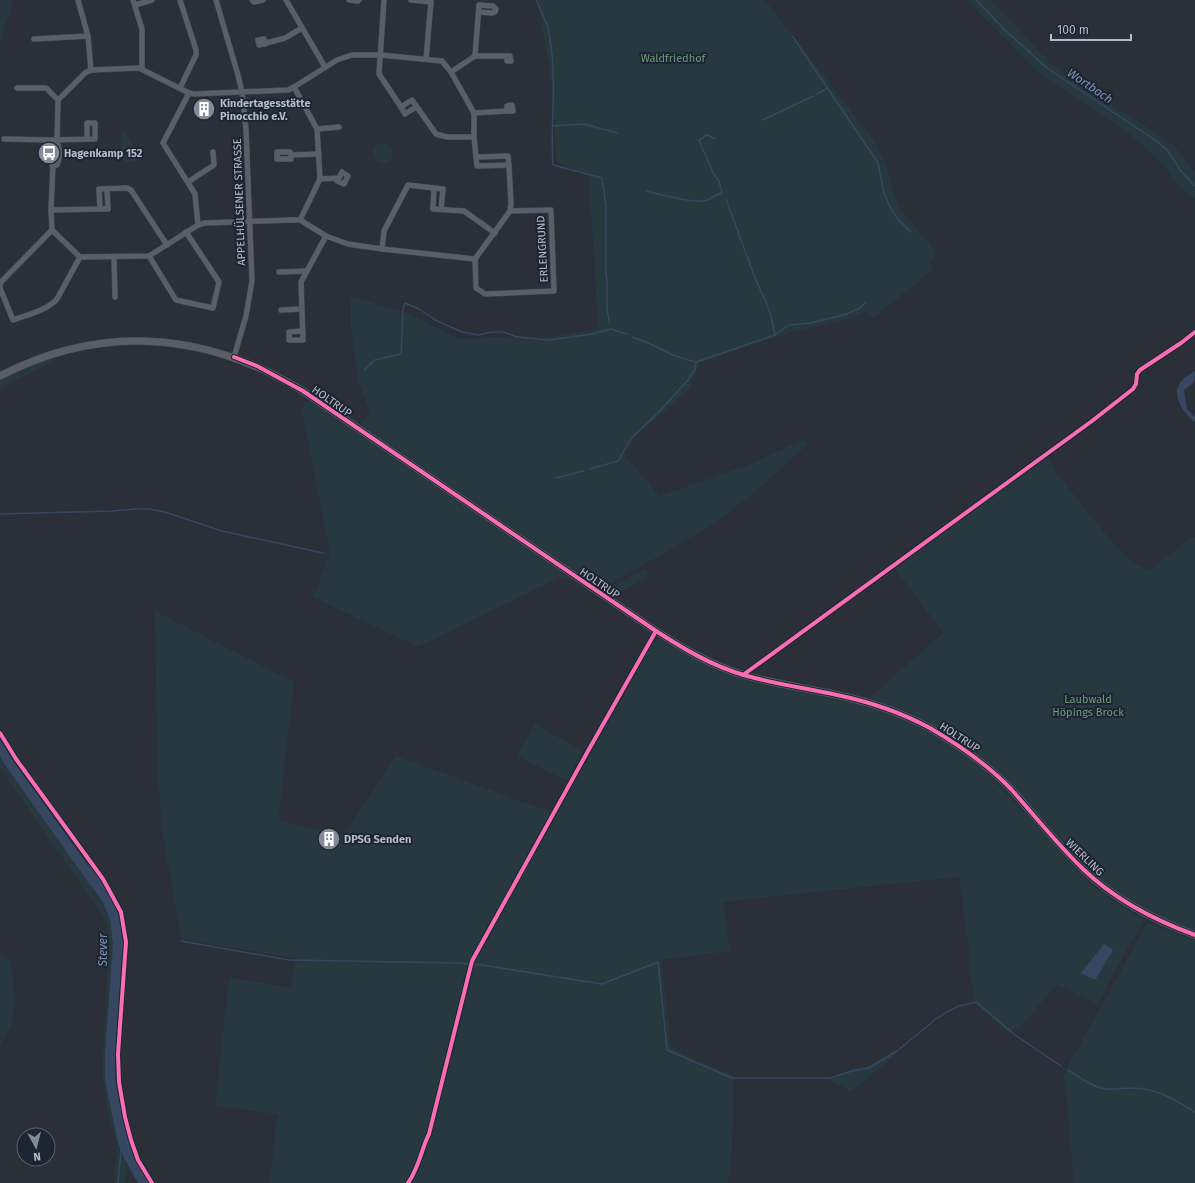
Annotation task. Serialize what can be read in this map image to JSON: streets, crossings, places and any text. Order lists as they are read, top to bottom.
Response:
{
  "streets": {
    "main road": ["HOLTRUP", "WIERLING"],
    "street": ["APPELHÜLSENER STRASSE", "ERLENGRUND"]
  },
  "crossings": [
    ["APPELHÜLSENER STRASSE", "HOLTRUP"],
    ["HOLTRUP", "WIERLING"]
  ],
  "water": ["Wortbach", "Stever"],
  "parks": ["Waldfriedhof", "Laubwald Höpings Brock"],
  "places": {
    "building": ["Kindertagesstätte Pinocchio e.V.", "DPSG Senden"],
    "bus stop": ["Hagenkamp 152"]
  },
  "scale_bar": "100 m",
  "north": "bottom"
}
